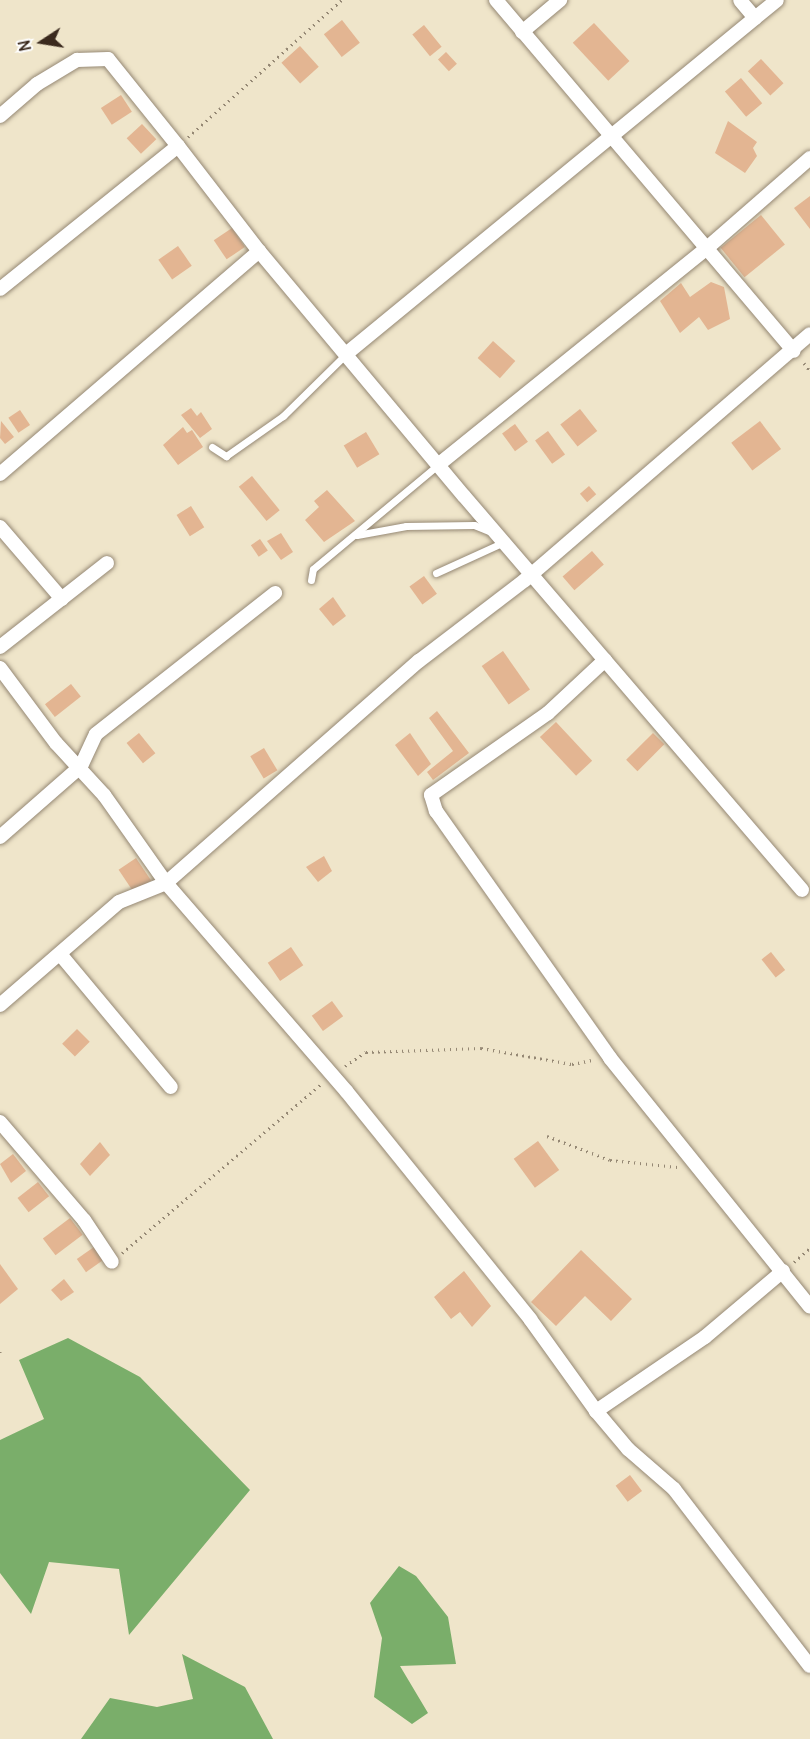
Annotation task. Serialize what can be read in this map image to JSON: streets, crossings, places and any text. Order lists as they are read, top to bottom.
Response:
{
  "north": "left"
}
